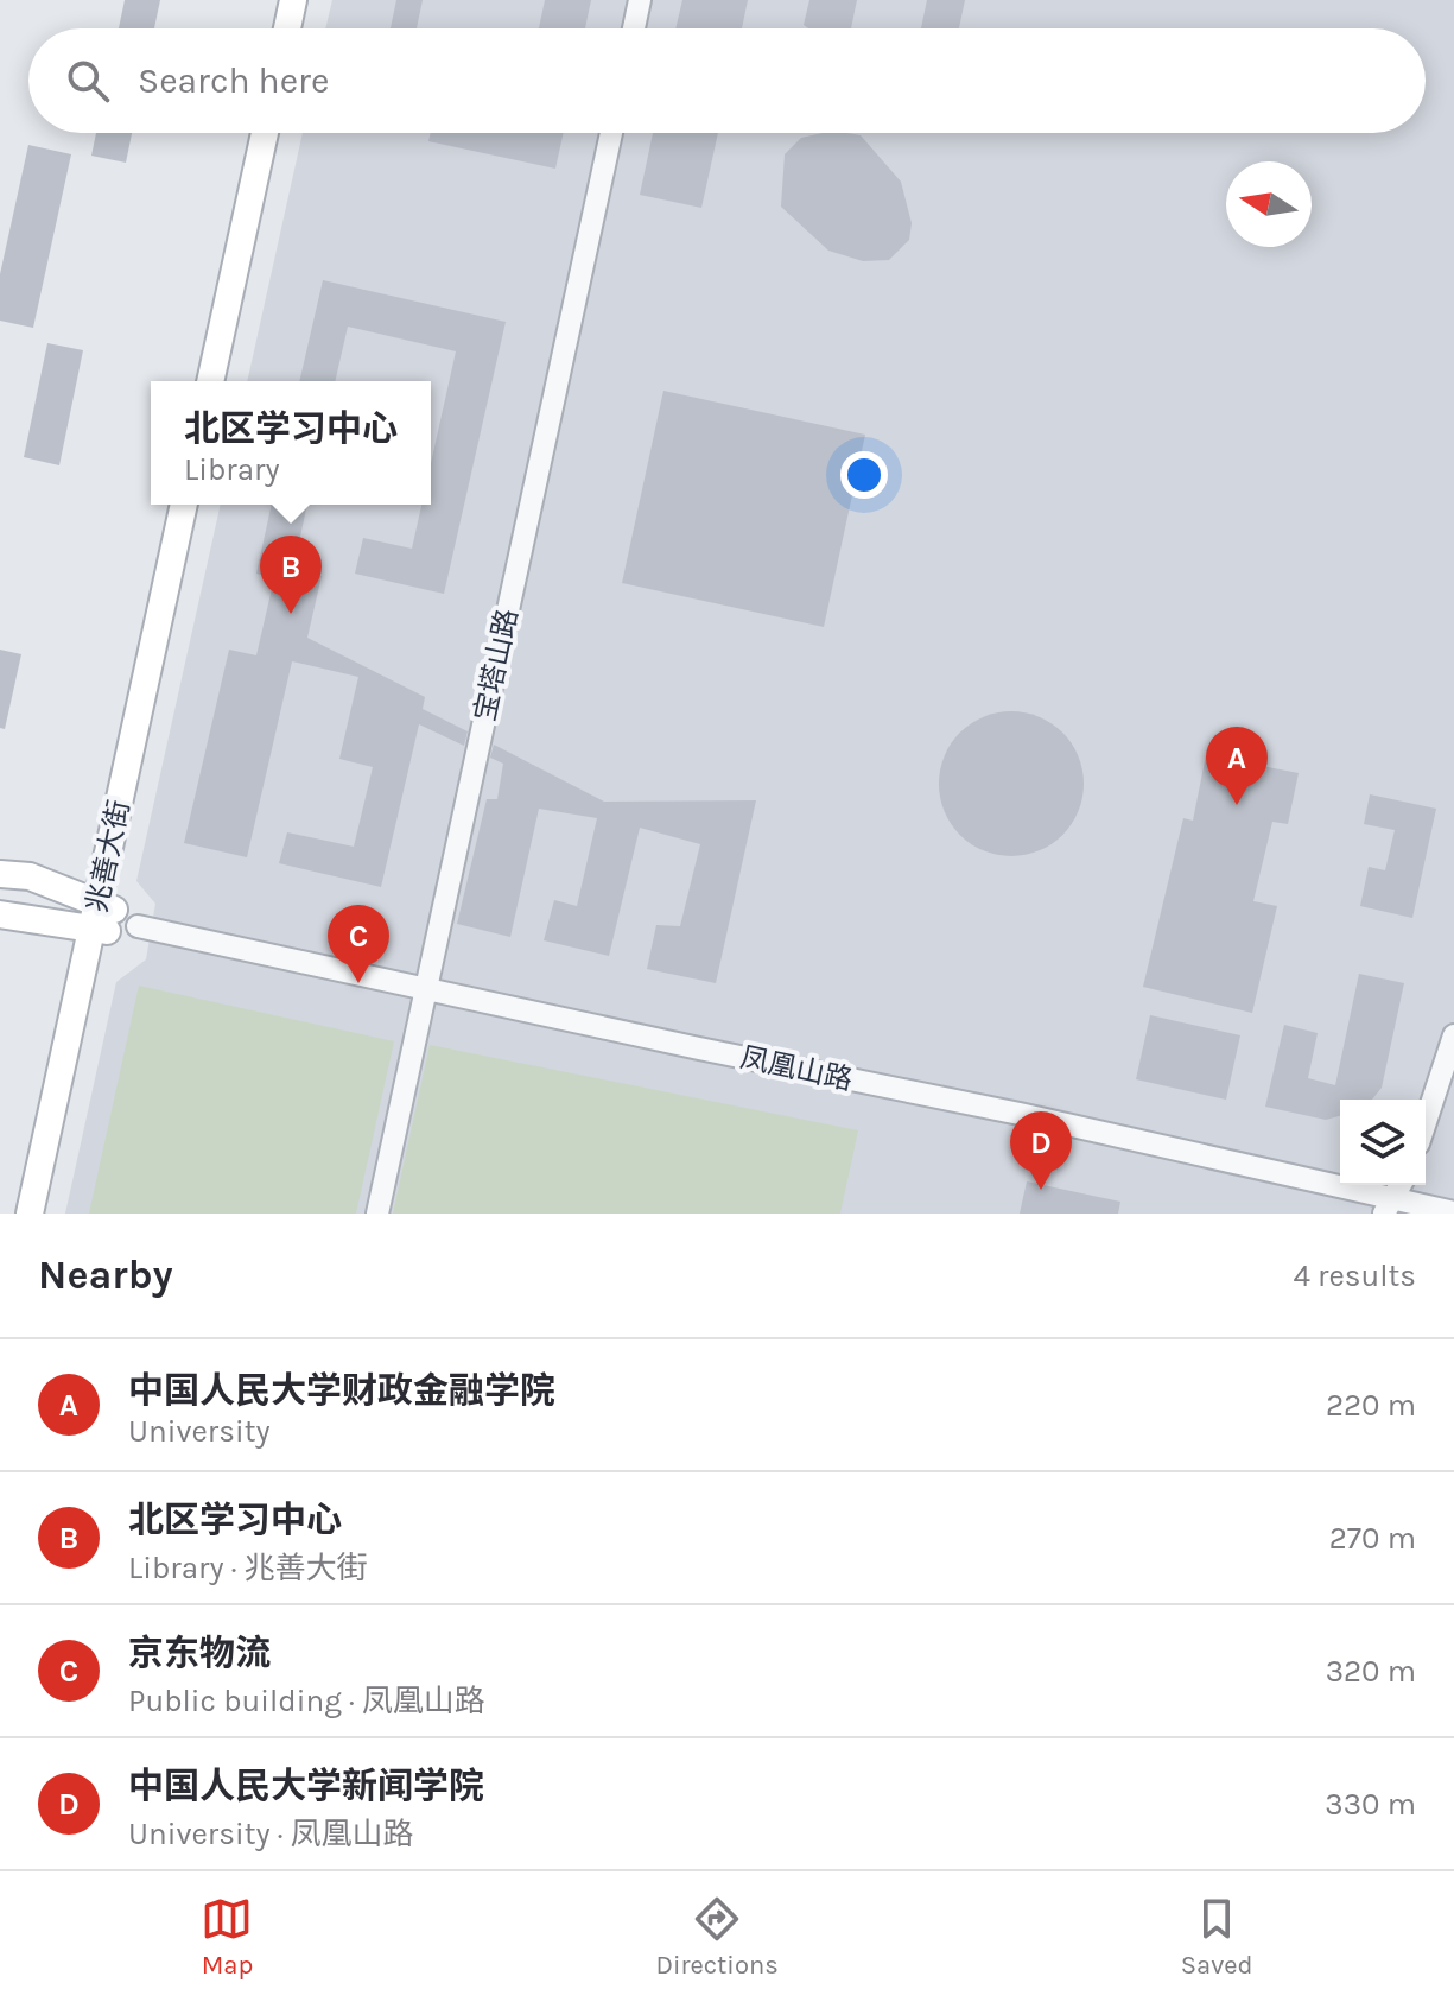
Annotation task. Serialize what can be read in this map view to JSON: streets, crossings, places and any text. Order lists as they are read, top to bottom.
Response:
{
  "streets": {
    "main road": ["兆善大街"],
    "street": ["宝塔山路", "凤凰山路"]
  },
  "crossings": [
    ["宝塔山路", "凤凰山路"]
  ],
  "north": "left",
  "page": {
    "search": "Search here",
    "popup": ["北区学习中心", "Library"],
    "pins": [
      "B",
      "A",
      "C",
      "D"
    ],
    "heading": ["Nearby", "4 results"],
    "list": [
      {
        "mark": "A",
        "name": "中国人民大学财政金融学院",
        "note": "University",
        "value": "220 m"
      },
      {
        "mark": "B",
        "name": "北区学习中心",
        "note": "Library · 兆善大街",
        "value": "270 m"
      },
      {
        "mark": "C",
        "name": "京东物流",
        "note": "Public building · 凤凰山路",
        "value": "320 m"
      },
      {
        "mark": "D",
        "name": "中国人民大学新闻学院",
        "note": "University · 凤凰山路",
        "value": "330 m"
      }
    ],
    "nav": ["Map", "Directions", "Saved"]
  }
}
